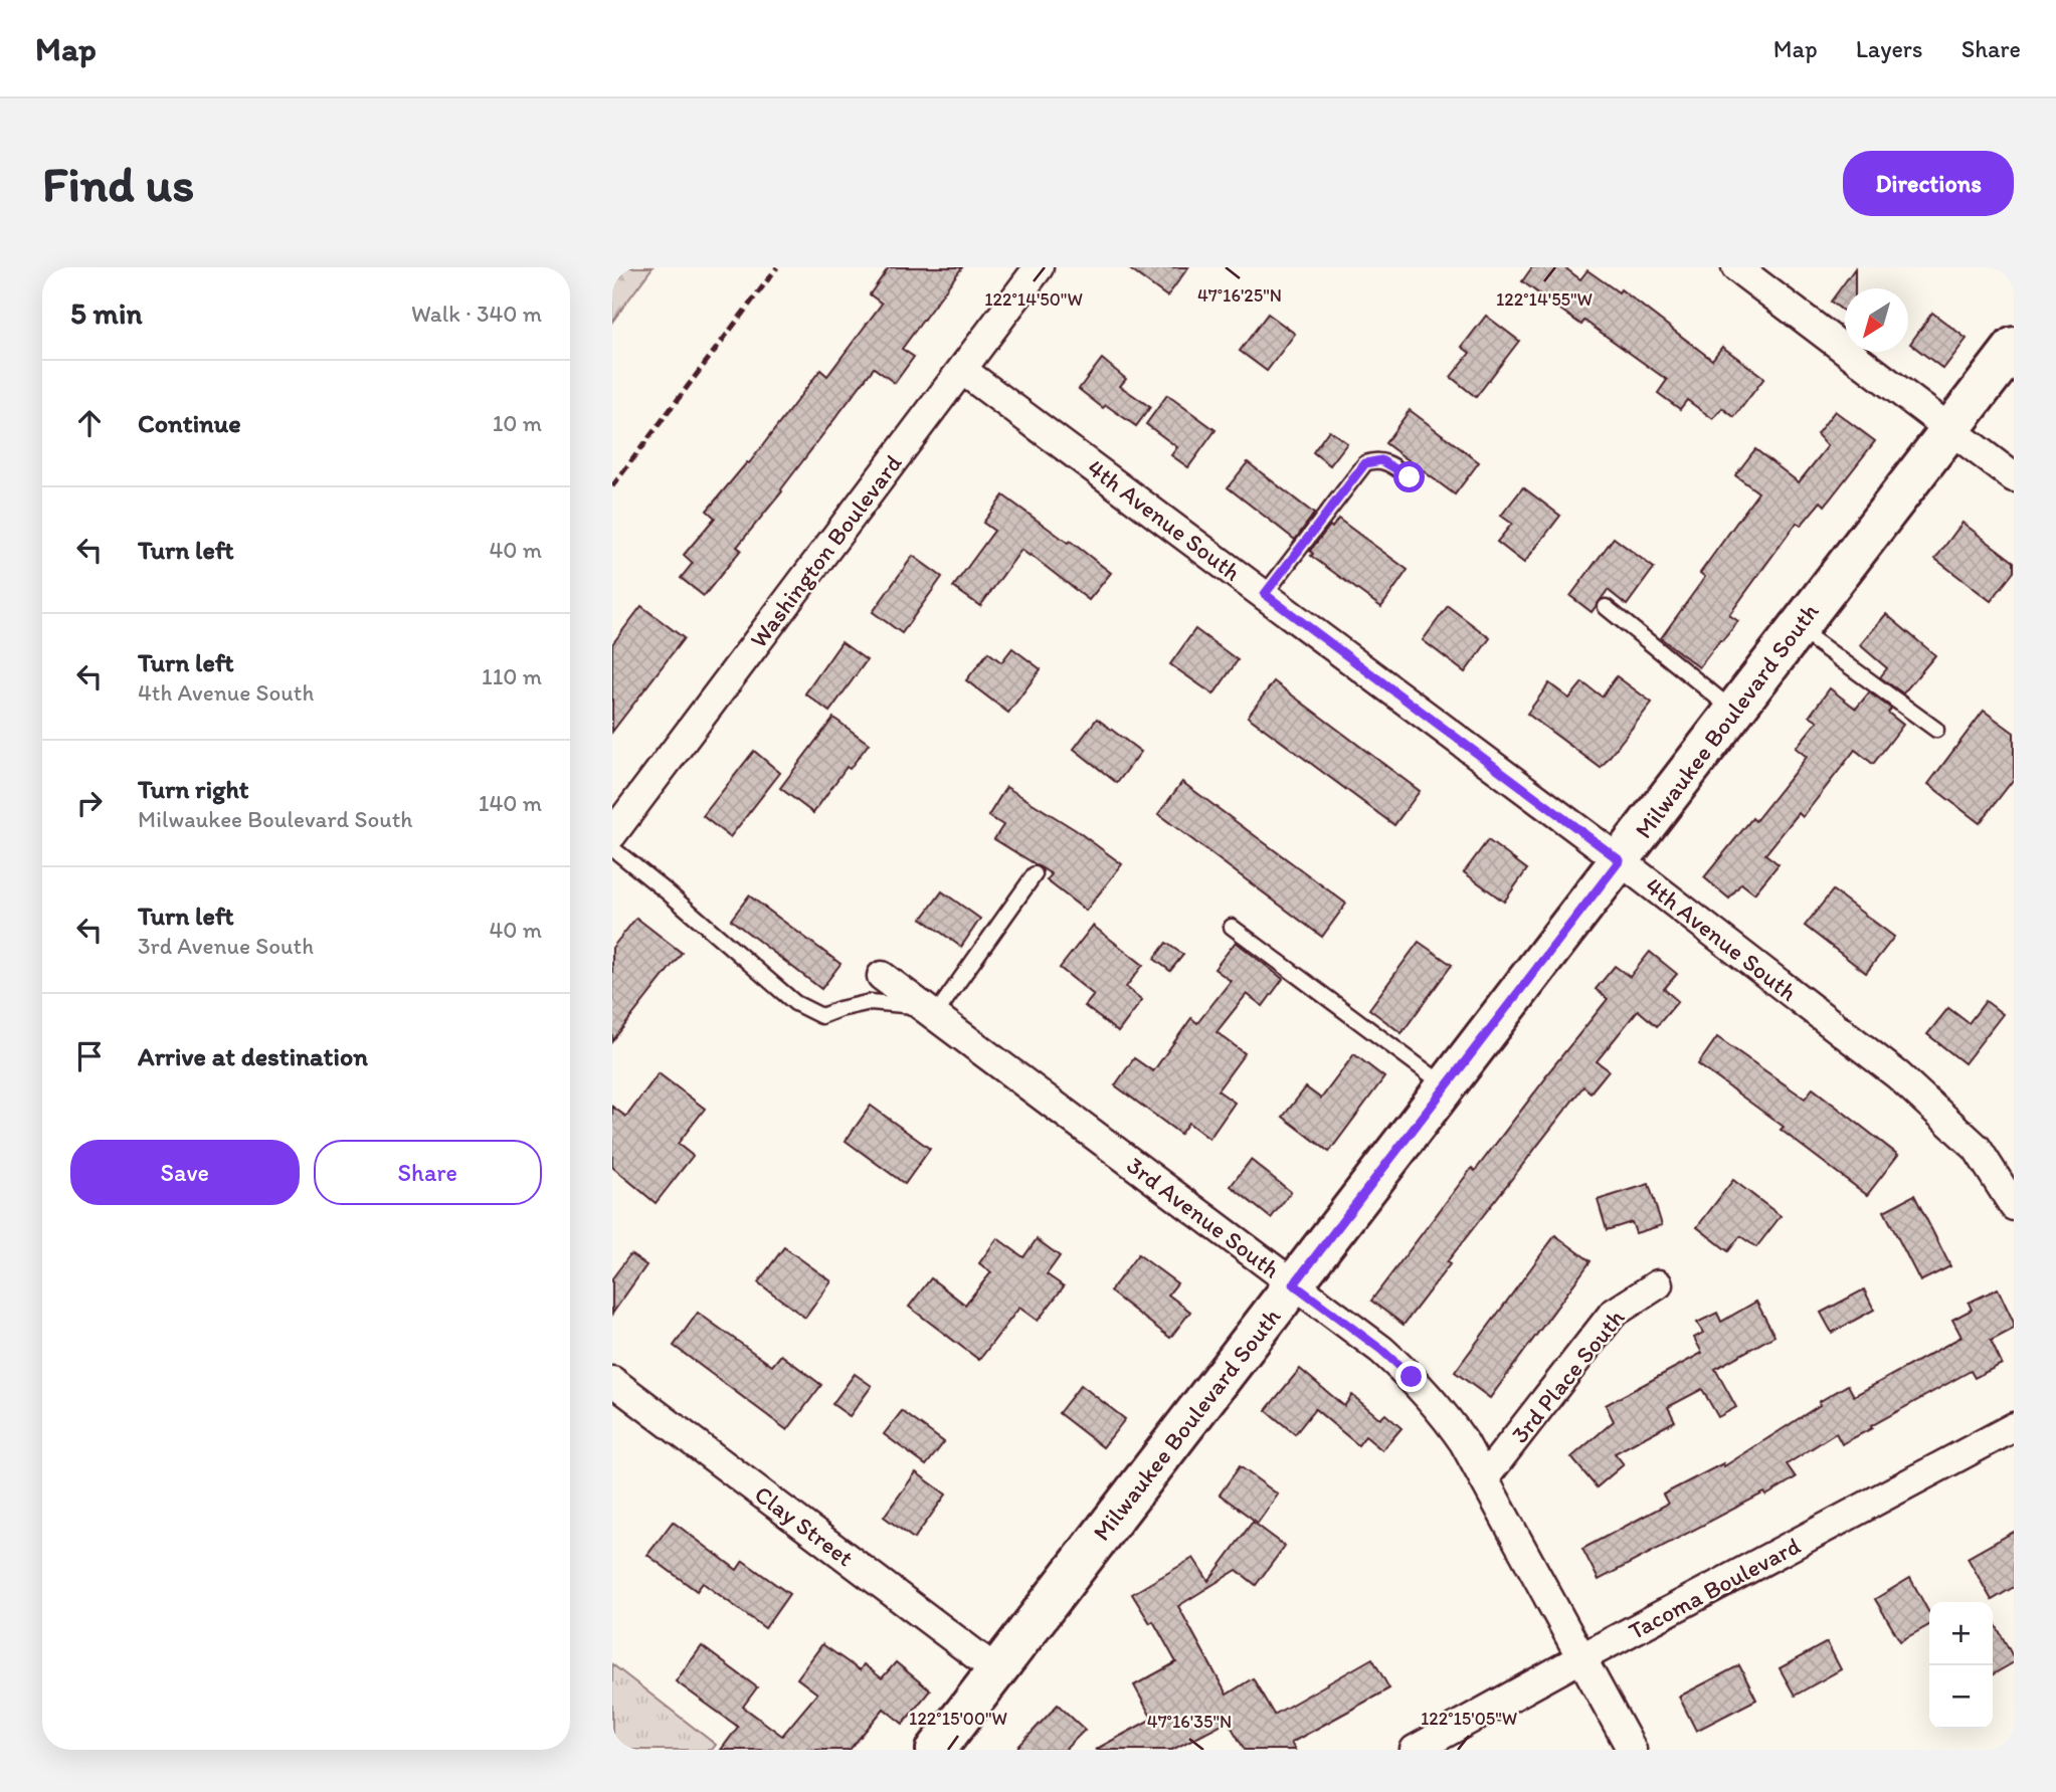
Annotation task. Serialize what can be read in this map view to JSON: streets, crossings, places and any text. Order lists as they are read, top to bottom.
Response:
{
  "streets": {
    "street": [
      "4th Avenue South",
      "Washington Boulevard",
      "Milwaukee Boulevard South",
      "3rd Avenue South",
      "3rd Place South",
      "Clay Street",
      "Tacoma Boulevard"
    ]
  },
  "crossings": [
    ["4th Avenue South", "Washington Boulevard"],
    ["4th Avenue South", "Milwaukee Boulevard South"],
    ["Milwaukee Boulevard South", "3rd Avenue South"],
    ["Milwaukee Boulevard South", "Clay Street"],
    ["3rd Avenue South", "3rd Place South"],
    ["3rd Avenue South", "Tacoma Boulevard"]
  ],
  "north": "bottom left",
  "page": {
    "header": "Map",
    "nav": ["Map", "Layers", "Share"],
    "buttons": [
      "Directions",
      ["Save", "Share"]
    ],
    "title": "Find us",
    "heading": ["5 min", "Walk · 340 m"],
    "list": [
      ["Continue", "10 m"],
      ["Turn left", "40 m"],
      ["Turn left", "4th Avenue South", "110 m"],
      ["Turn right", "Milwaukee Boulevard South", "140 m"],
      ["Turn left", "3rd Avenue South", "40 m"],
      "Arrive at destination"
    ],
    "map_buttons": ["+", "−"]
  },
  "coordinates": [
    "47°16'25\"N",
    "122°14'50\"W",
    "122°14'55\"W",
    "122°15'00\"W",
    "122°15'05\"W",
    "47°16'35\"N"
  ]
}
